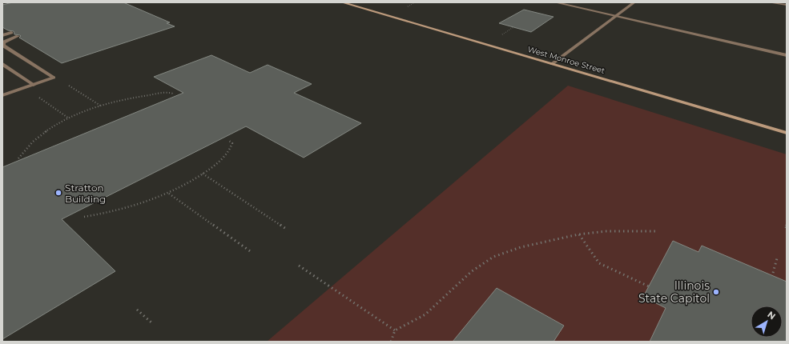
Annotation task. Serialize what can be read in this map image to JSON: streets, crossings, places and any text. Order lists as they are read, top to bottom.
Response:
{
  "streets": {
    "street": ["West Monroe Street"]
  },
  "places": ["Stratton Building", "Illinois State Capitol"],
  "north": "top right"
}
